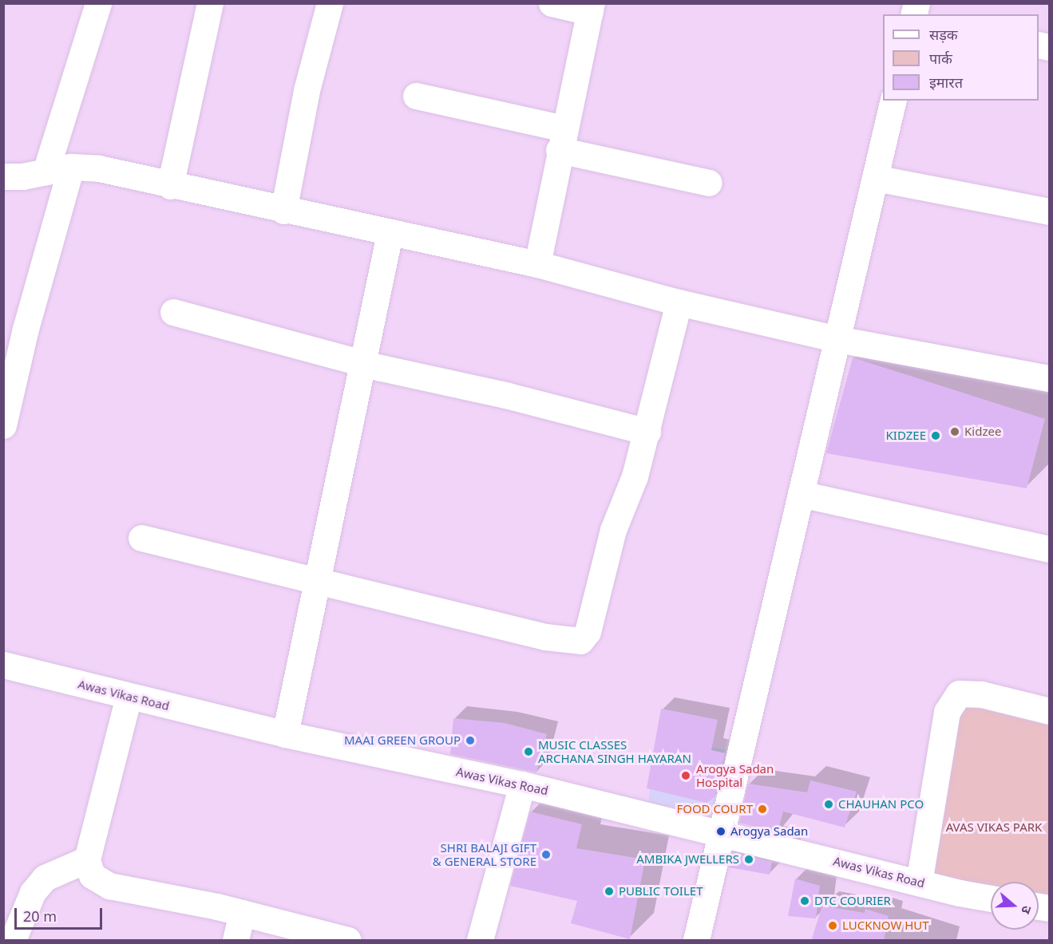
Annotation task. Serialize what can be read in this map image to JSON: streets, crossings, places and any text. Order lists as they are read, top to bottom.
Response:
{
  "streets": {
    "street": ["Awas Vikas Road"]
  },
  "parks": ["AVAS VIKAS PARK"],
  "places": [
    "Kidzee",
    "KIDZEE",
    "MAAI GREEN GROUP",
    "MUSIC CLASSES ARCHANA SINGH HAYARAN",
    "Arogya Sadan Hospital",
    "CHAUHAN PCO",
    "FOOD COURT",
    "Arogya Sadan",
    "SHRI BALAJI GIFT & GENERAL STORE",
    "AMBIKA JWELLERS",
    "PUBLIC TOILET",
    "DTC COURIER",
    "LUCKNOW HUT"
  ],
  "legend": ["सड़क", "पार्क", "इमारत"],
  "scale_bar": "20 m",
  "north": "right"
}
